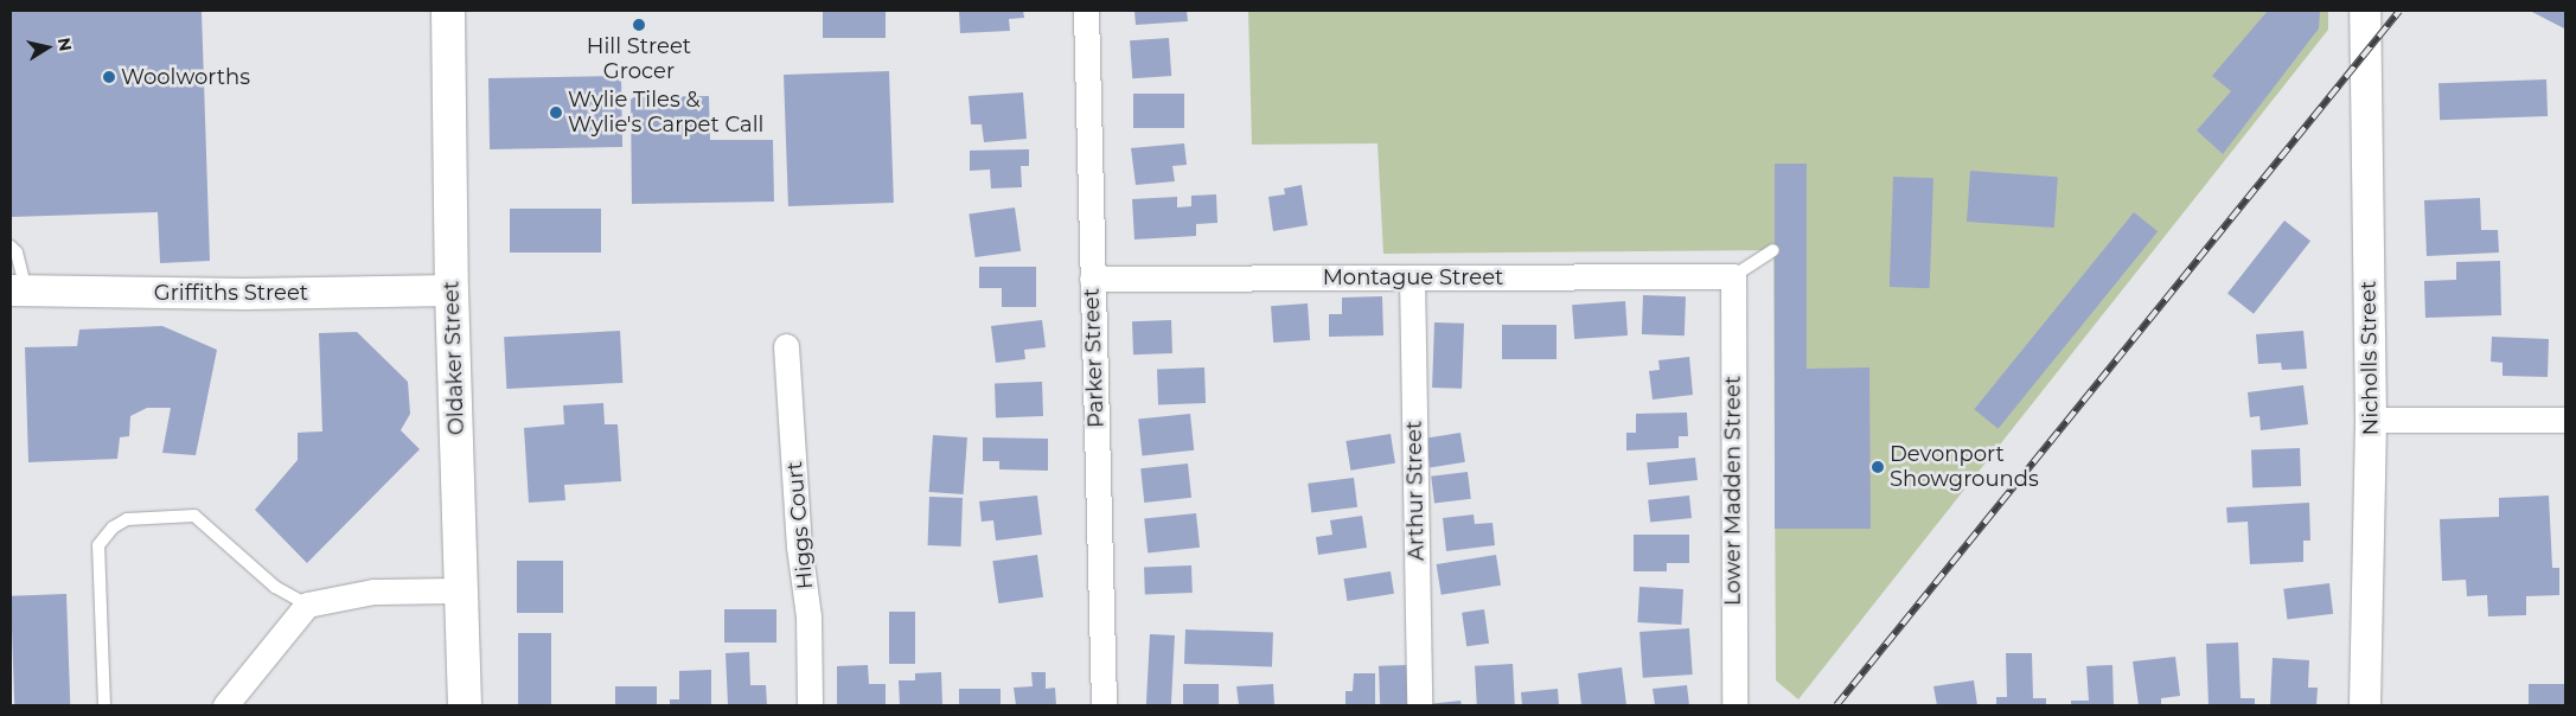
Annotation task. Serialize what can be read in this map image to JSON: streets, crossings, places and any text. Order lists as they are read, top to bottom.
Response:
{
  "streets": {
    "main road": ["Oldaker Street"],
    "street": [
      "Montague Street",
      "Griffiths Street",
      "Parker Street",
      "Nicholls Street",
      "Arthur Street",
      "Lower Madden Street",
      "Higgs Court"
    ]
  },
  "crossings": [
    ["Montague Street", "Parker Street"],
    ["Montague Street", "Arthur Street"],
    ["Montague Street", "Lower Madden Street"],
    ["Griffiths Street", "Oldaker Street"]
  ],
  "places": [
    "Hill Street Grocer",
    "Woolworths",
    "Wylie Tiles & Wylie's Carpet Call",
    "Devonport Showgrounds"
  ],
  "north": "right"
}
